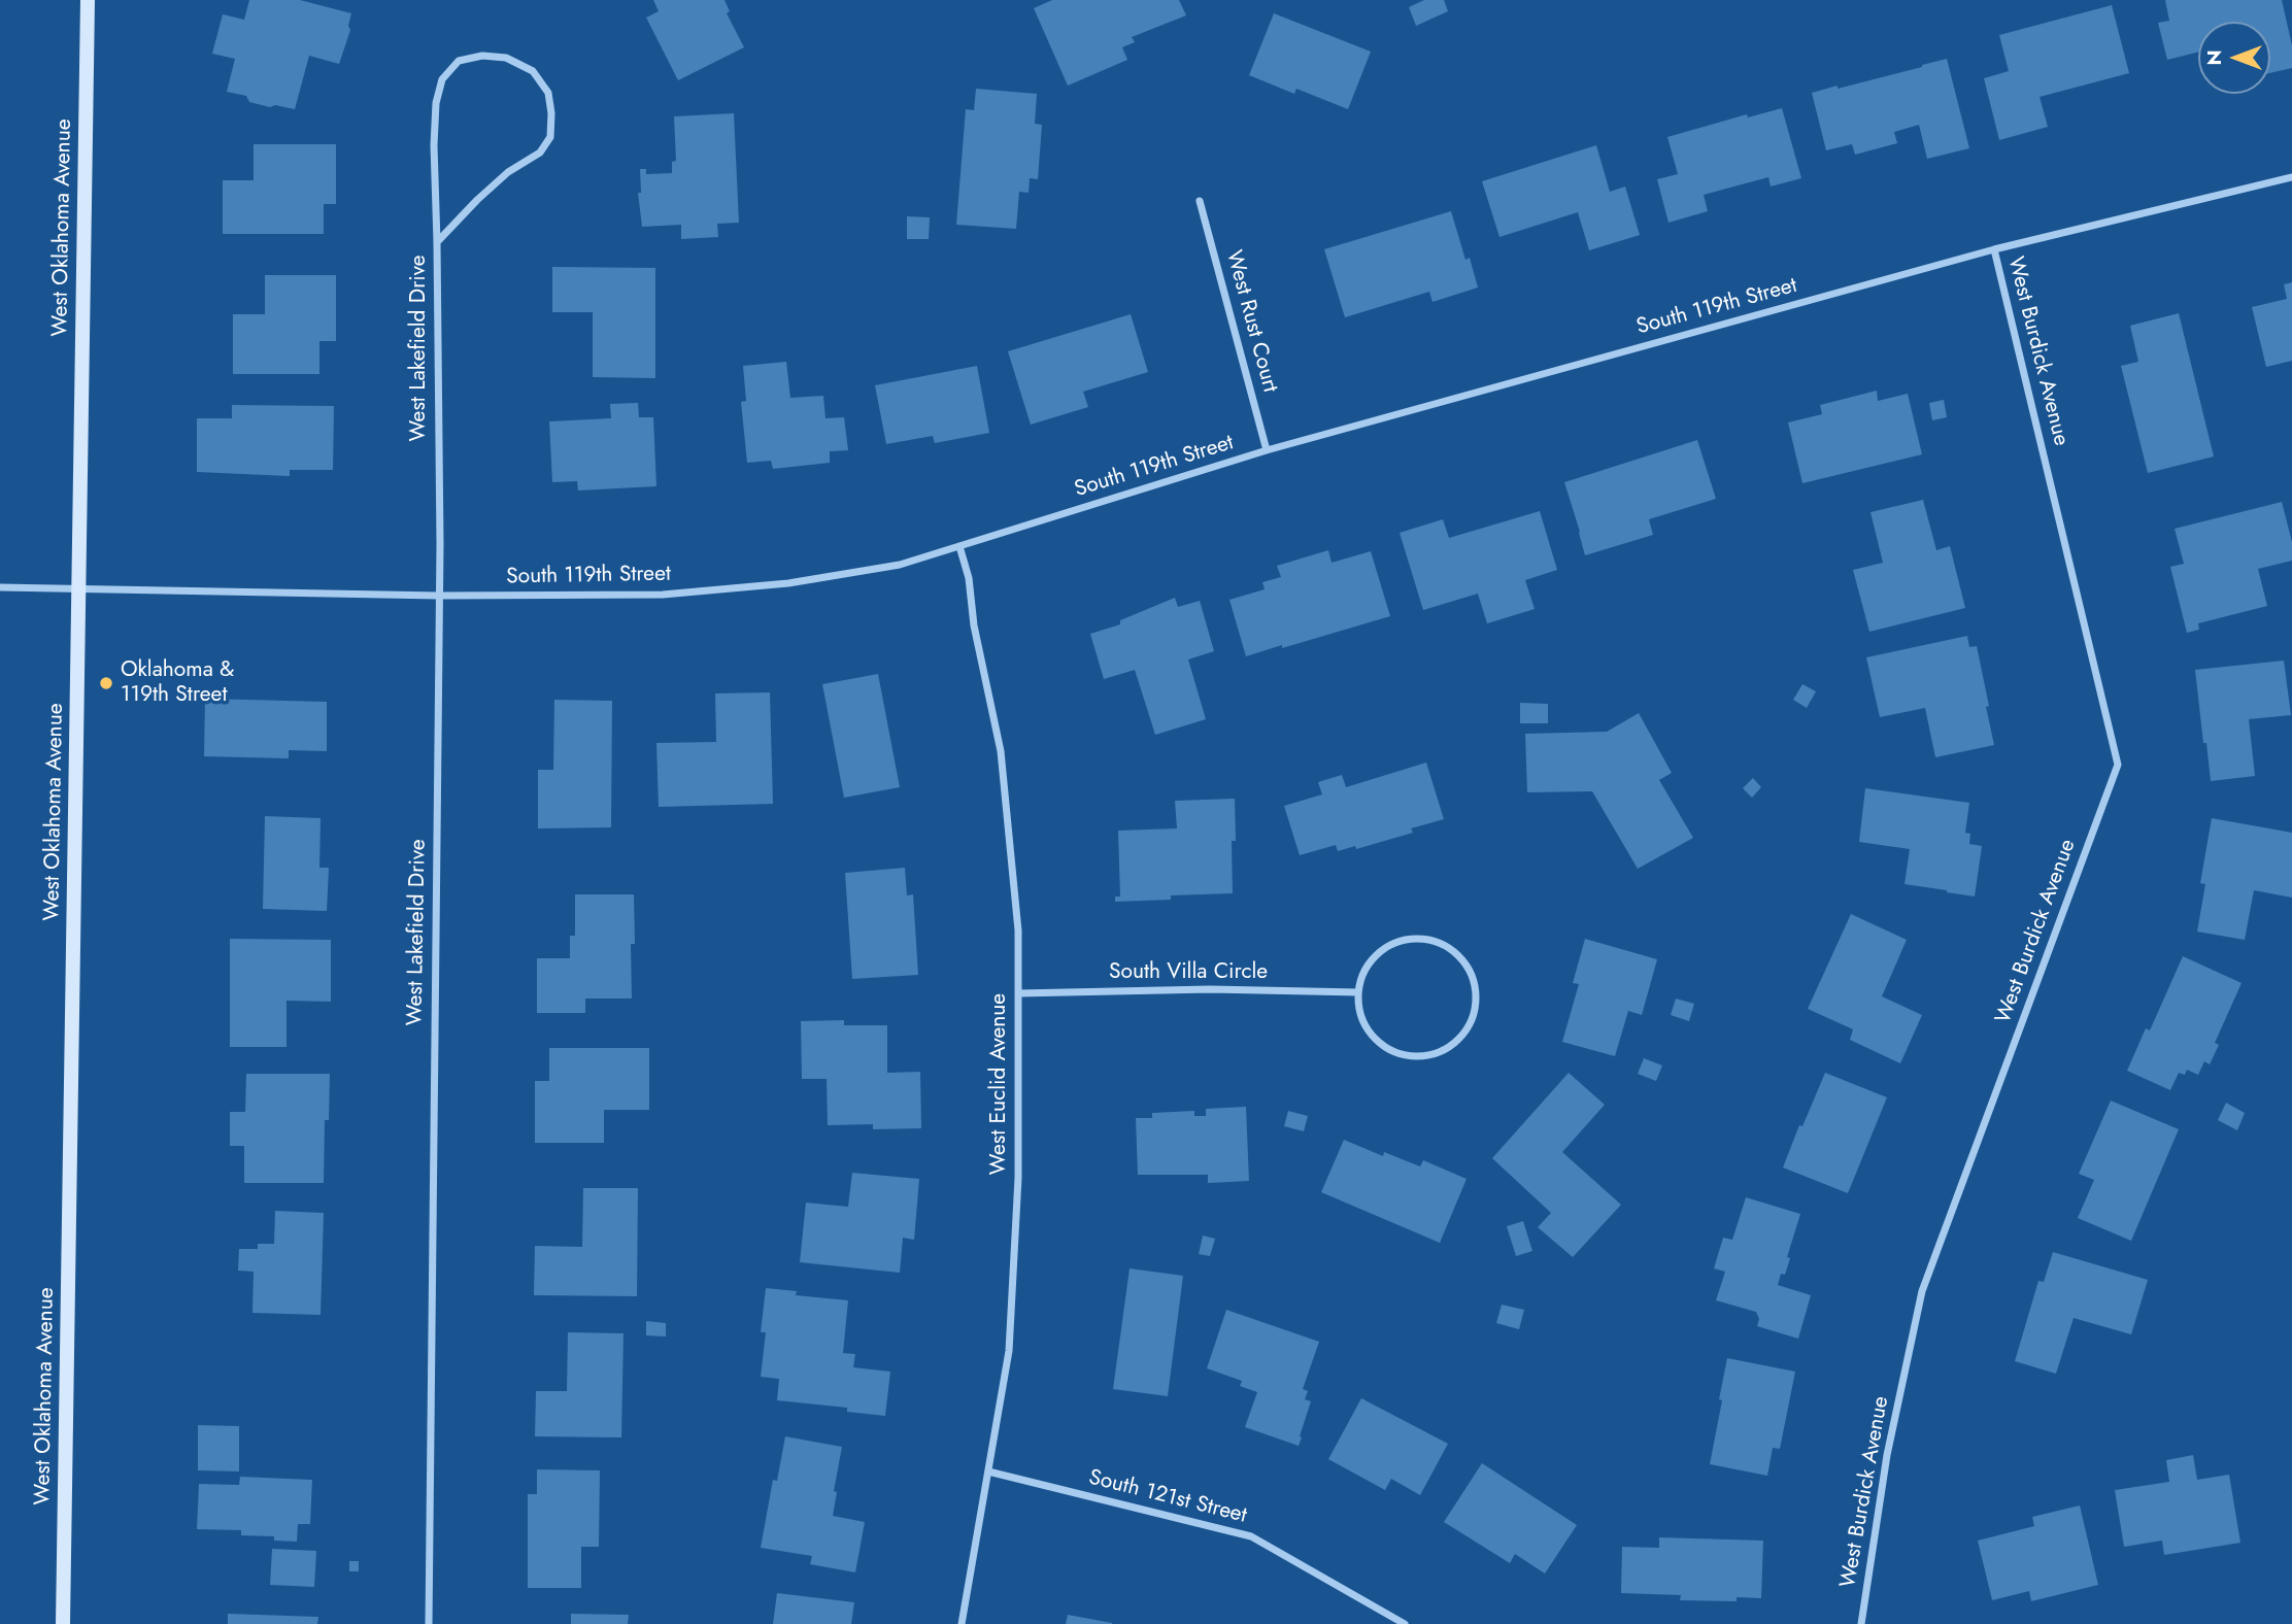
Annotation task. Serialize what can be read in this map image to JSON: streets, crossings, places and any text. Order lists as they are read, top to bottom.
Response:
{
  "streets": {
    "main road": ["West Oklahoma Avenue"],
    "street": [
      "South 119th Street",
      "West Rust Court",
      "West Lakefield Drive",
      "West Burdick Avenue",
      "South Villa Circle",
      "West Euclid Avenue",
      "South 121st Street"
    ]
  },
  "crossings": [
    ["West Oklahoma Avenue", "South 119th Street"],
    ["South 119th Street", "West Rust Court"],
    ["South 119th Street", "West Lakefield Drive"],
    ["South 119th Street", "West Burdick Avenue"],
    ["South 119th Street", "West Euclid Avenue"],
    ["South Villa Circle", "West Euclid Avenue"],
    ["West Euclid Avenue", "South 121st Street"]
  ],
  "places": ["Oklahoma & 119th Street"],
  "north": "left"
}
